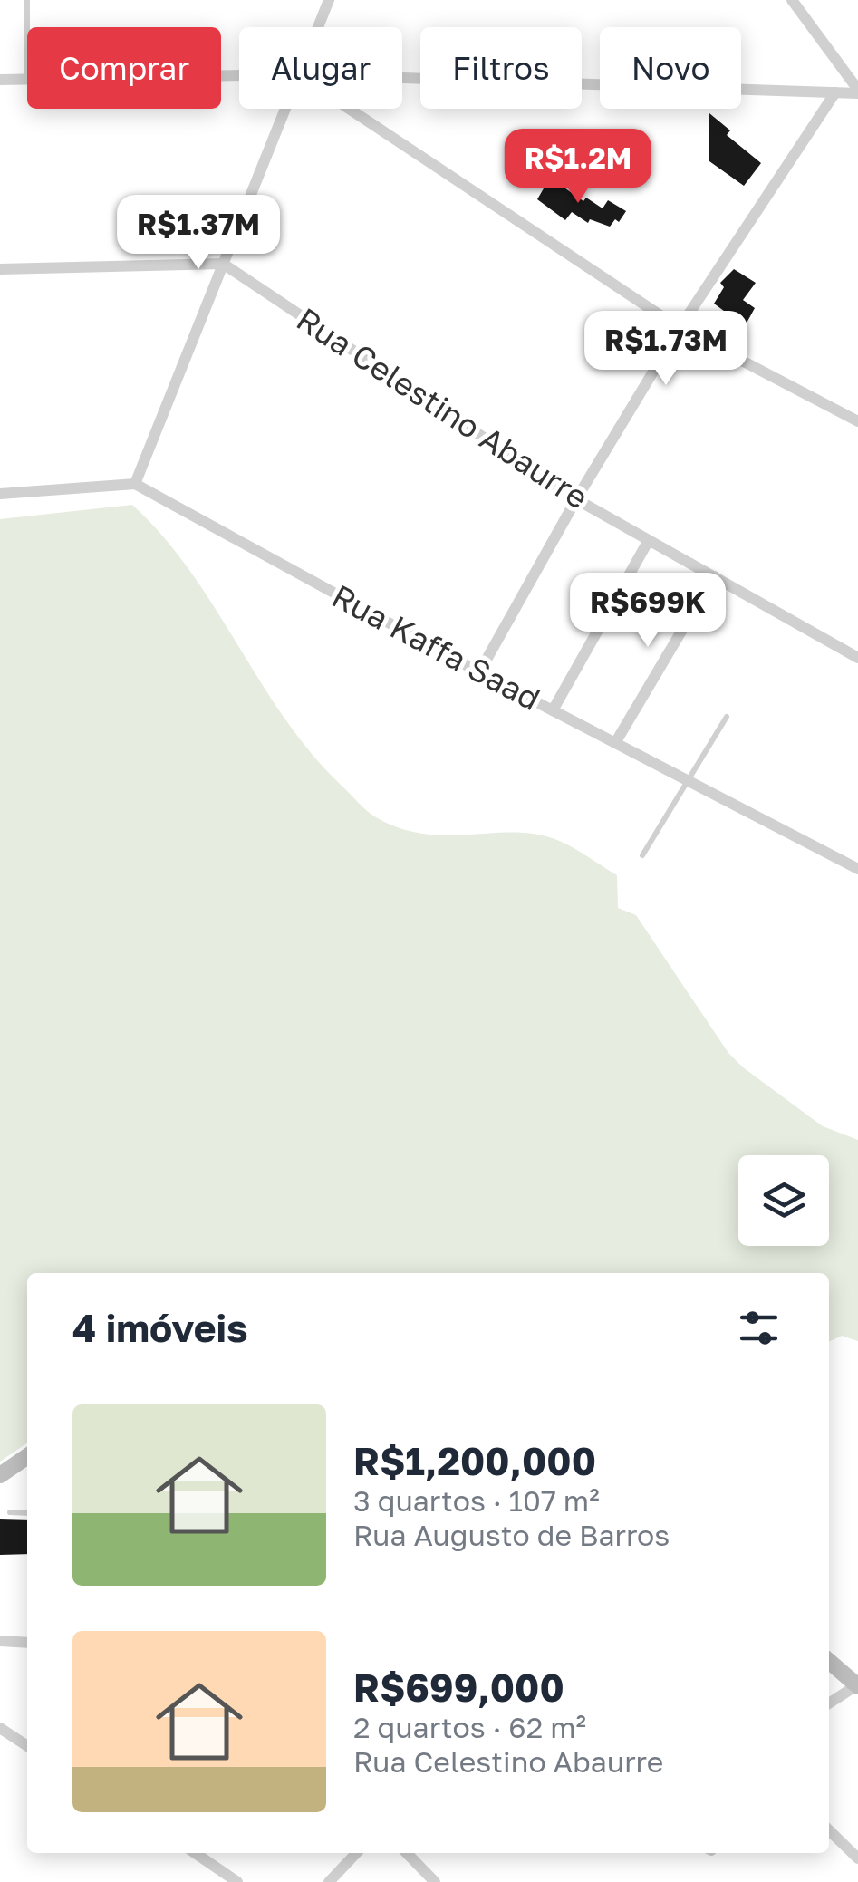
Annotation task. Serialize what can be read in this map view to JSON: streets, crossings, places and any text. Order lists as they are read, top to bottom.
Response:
{
  "streets": {
    "street": ["Rua Celestino Abaurre", "Rua Kaffa Saad"]
  },
  "page": {
    "chip": [
      "Comprar",
      "Alugar",
      "Filtros",
      "Novo"
    ],
    "price": [
      "R$1.2M",
      "R$1.37M",
      "R$1.73M",
      "R$699K"
    ],
    "heading": "4 imóveis",
    "list": [
      {
        "name": "R$1,200,000",
        "note": "3 quartos · 107 m² · Rua Augusto de Barros"
      },
      {
        "name": "R$699,000",
        "note": "2 quartos · 62 m² · Rua Celestino Abaurre"
      }
    ]
  }
}
